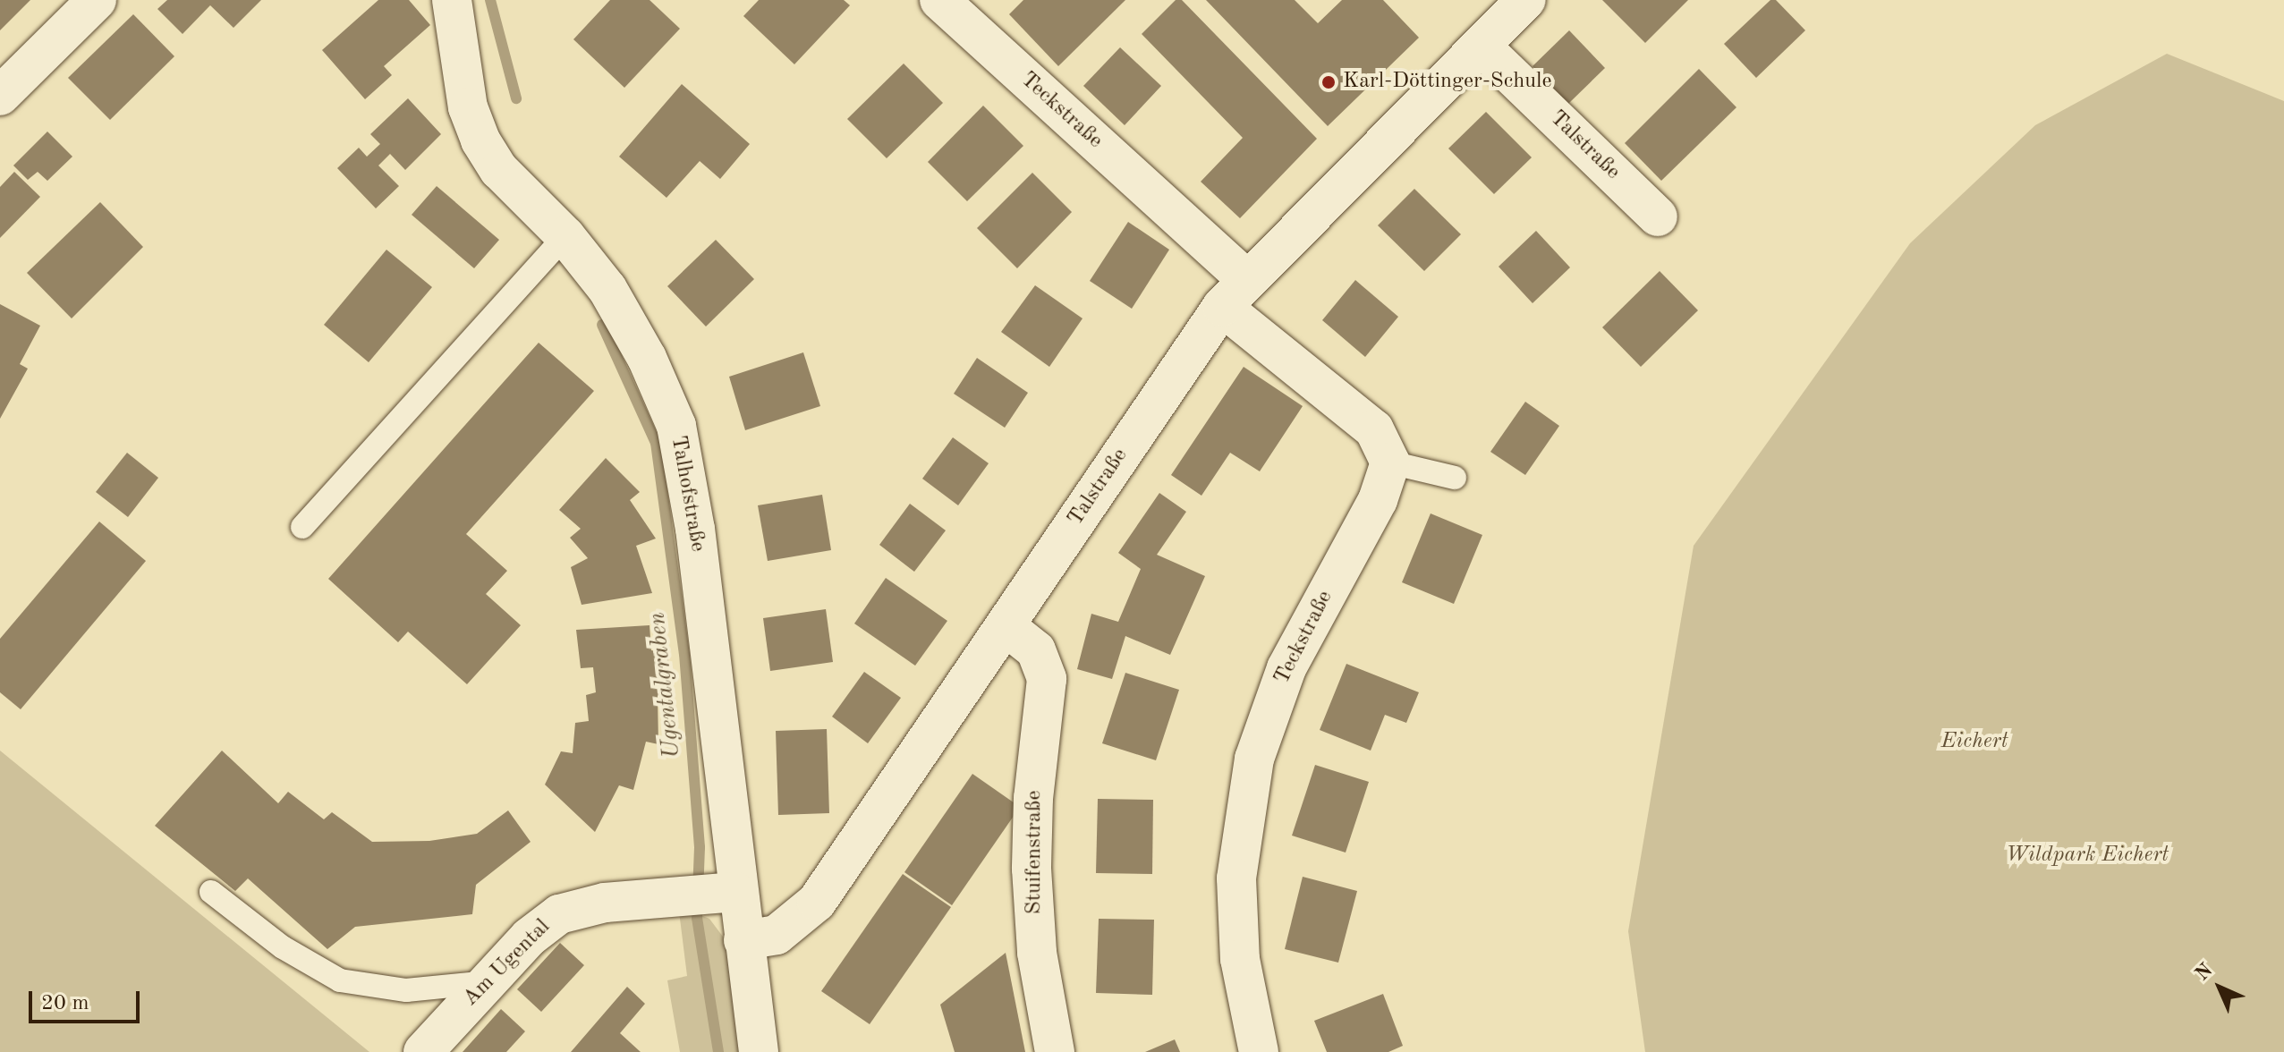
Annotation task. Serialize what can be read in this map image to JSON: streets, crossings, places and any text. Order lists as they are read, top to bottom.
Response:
{
  "streets": {
    "street": [
      "Teckstraße",
      "Talstraße",
      "Talhofstraße",
      "Stuifenstraße",
      "Am Ugental"
    ]
  },
  "crossings": [
    ["Teckstraße", "Talstraße"],
    ["Talstraße", "Talhofstraße"],
    ["Talstraße", "Stuifenstraße"],
    ["Talhofstraße", "Am Ugental"]
  ],
  "water": ["Ugentalgraben"],
  "parks": ["Eichert", "Wildpark Eichert"],
  "places": ["Karl-Döttinger-Schule"],
  "scale_bar": "20 m",
  "north": "top left"
}
